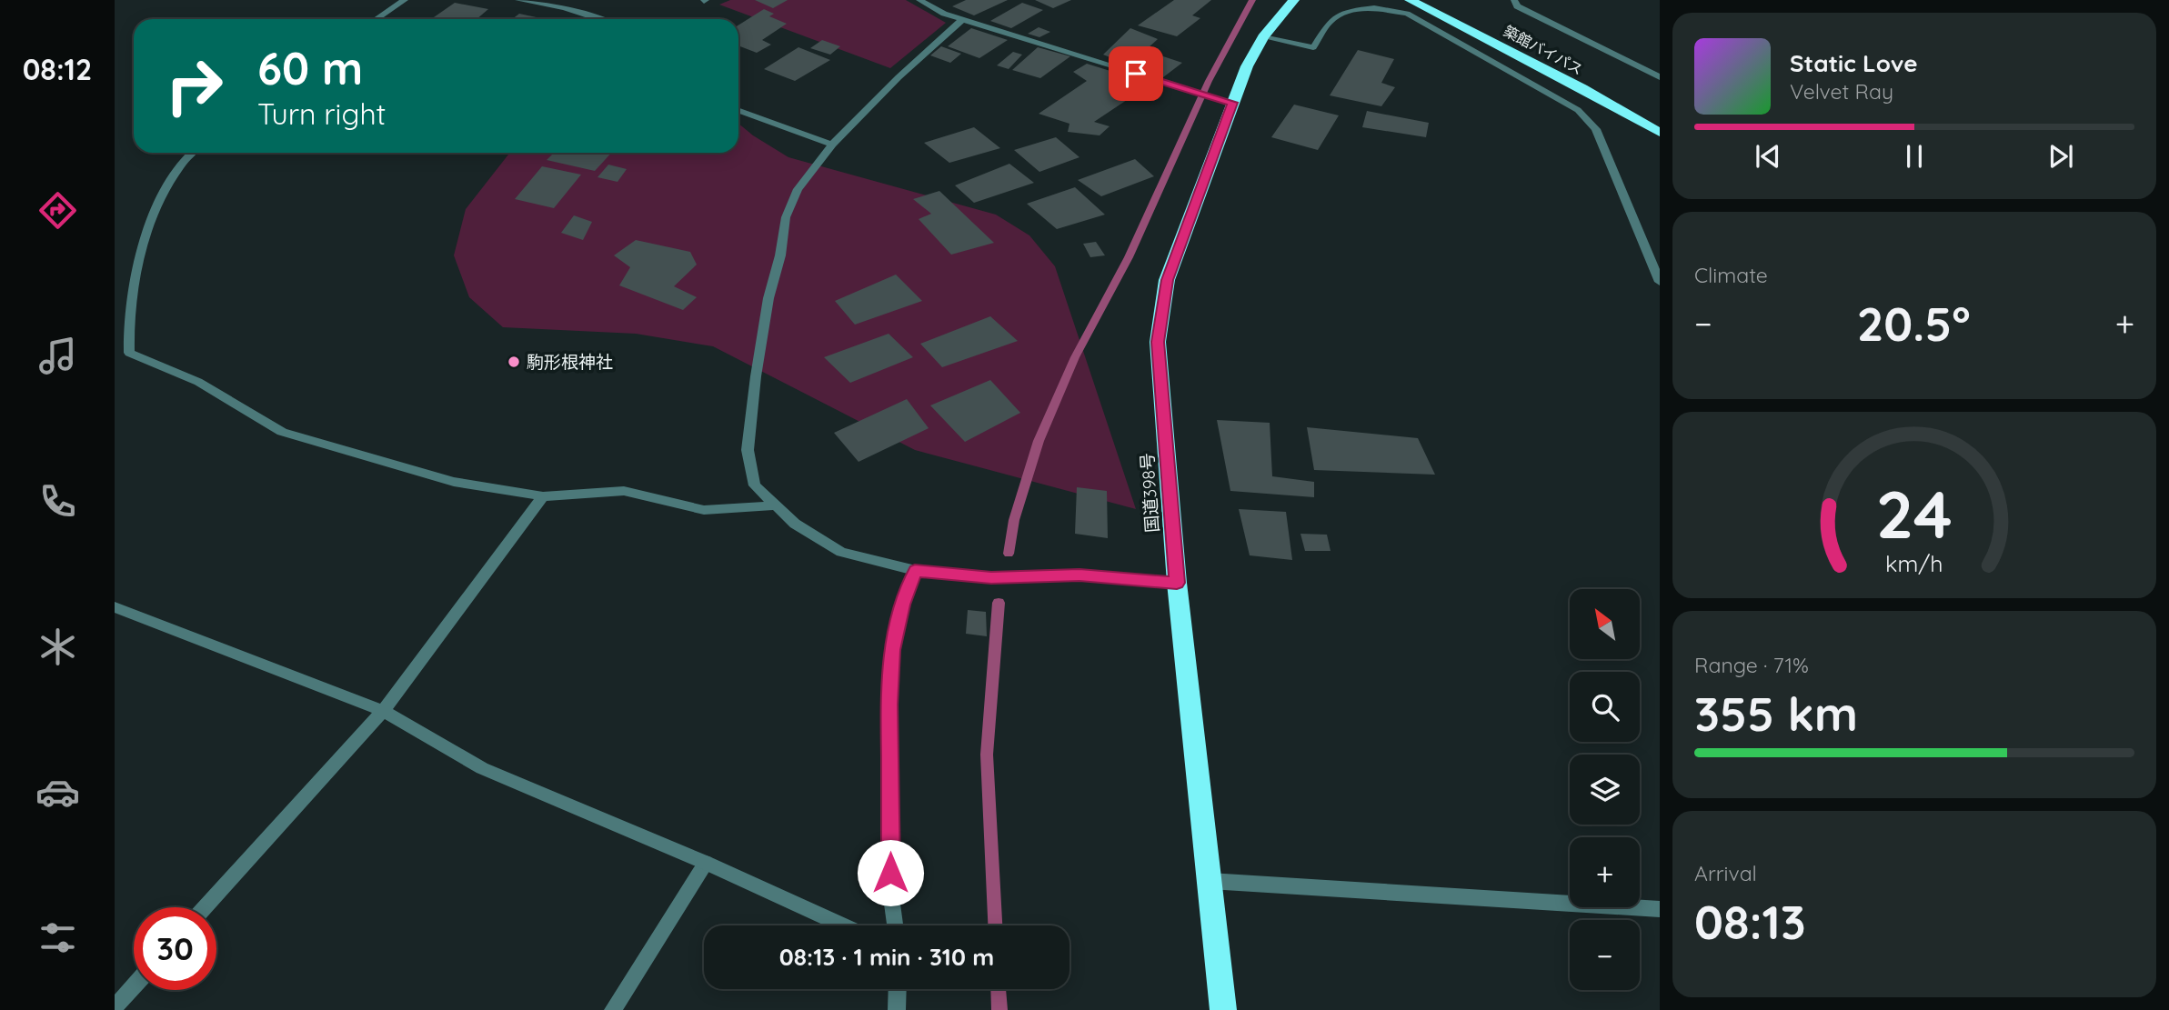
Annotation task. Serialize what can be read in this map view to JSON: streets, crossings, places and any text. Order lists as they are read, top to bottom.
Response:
{
  "streets": {
    "highway": ["築館バイパス", "国道398号"]
  },
  "places": ["駒形根神社"],
  "north": "top left",
  "page": {
    "tabs": "08:12",
    "turn": ["60 m", "Turn right"],
    "song": ["Static Love", "Velvet Ray"],
    "tile": [
      "Climate",
      ["Range · 71%", "355 km"],
      ["Arrival", "08:13"]
    ],
    "heat": ["−", "20.5°", "+"],
    "map_buttons": ["+", "−"],
    "limit": "30",
    "trip": "08:13 · 1 min · 310 m",
    "gauge": ["24", "km/h"]
  }
}
